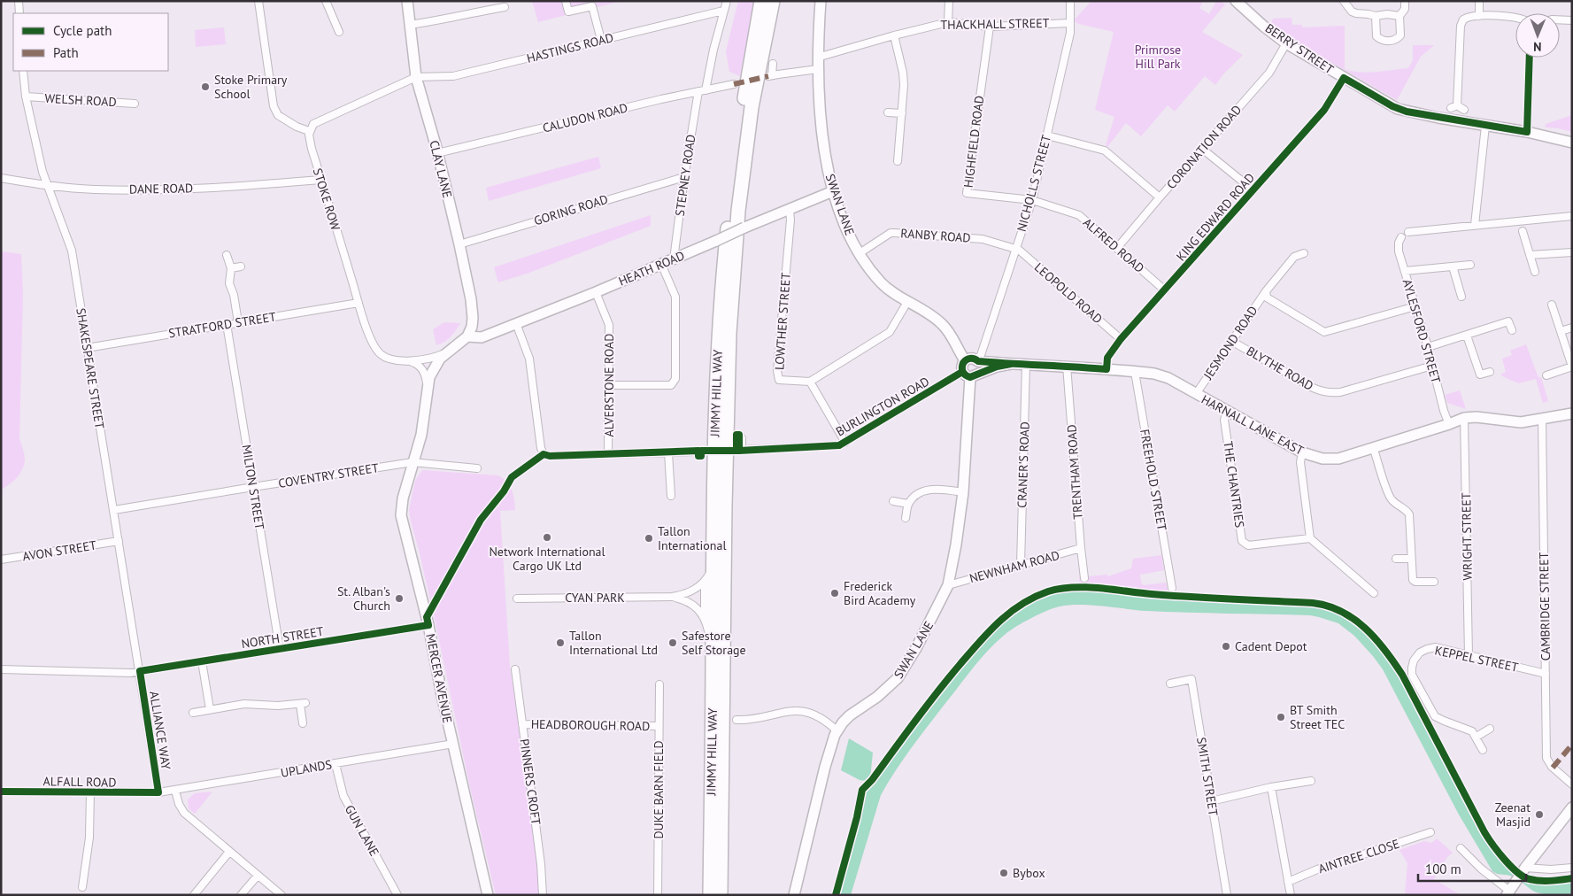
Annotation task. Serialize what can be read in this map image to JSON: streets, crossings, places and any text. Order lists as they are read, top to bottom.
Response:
{
  "streets": {
    "highway": ["JIMMY HILL WAY"],
    "street": [
      "THACKHALL STREET",
      "HASTINGS ROAD",
      "BERRY STREET",
      "WELSH ROAD",
      "CALUDON ROAD",
      "HIGHFIELD ROAD",
      "CORONATION ROAD",
      "CLAY LANE",
      "STEPNEY ROAD",
      "NICHOLLS STREET",
      "DANE ROAD",
      "STOKE ROW",
      "SWAN LANE",
      "GORING ROAD",
      "KING EDWARD ROAD",
      "RANBY ROAD",
      "ALFRED ROAD",
      "HEATH ROAD",
      "LEOPOLD ROAD",
      "LOWTHER STREET",
      "STRATFORD STREET",
      "AYLESFORD STREET",
      "JESMOND ROAD",
      "SHAKESPEARE STREET",
      "BLYTHE ROAD",
      "ALVERSTONE ROAD",
      "BURLINGTON ROAD",
      "HARNALL LANE EAST",
      "CRANER'S ROAD",
      "TRENTHAM ROAD",
      "COVENTRY STREET",
      "FREEHOLD STREET",
      "THE CHANTRIES",
      "MILTON STREET",
      "WRIGHT STREET",
      "AVON STREET",
      "NEWNHAM ROAD",
      "CYAN PARK",
      "CAMBRIDGE STREET",
      "NORTH STREET",
      "KEPPEL STREET",
      "MERCER AVENUE",
      "HEADBOROUGH ROAD",
      "ALLIANCE WAY",
      "UPLANDS",
      "SMITH STREET",
      "ALFALL ROAD",
      "PINNERS CROFT",
      "DUKE BARN FIELD",
      "GUN LANE",
      "AINTREE CLOSE"
    ]
  },
  "crossings": [
    ["THACKHALL STREET", "HIGHFIELD ROAD"],
    ["THACKHALL STREET", "NICHOLLS STREET"],
    ["THACKHALL STREET", "SWAN LANE"],
    ["HASTINGS ROAD", "CLAY LANE"],
    ["HASTINGS ROAD", "STEPNEY ROAD"],
    ["BERRY STREET", "CORONATION ROAD"],
    ["BERRY STREET", "KING EDWARD ROAD"],
    ["WELSH ROAD", "SHAKESPEARE STREET"],
    ["CALUDON ROAD", "CLAY LANE"],
    ["CALUDON ROAD", "STEPNEY ROAD"],
    ["HIGHFIELD ROAD", "NICHOLLS STREET"],
    ["HIGHFIELD ROAD", "ALFRED ROAD"],
    ["CORONATION ROAD", "ALFRED ROAD"],
    ["CLAY LANE", "GORING ROAD"],
    ["CLAY LANE", "HEATH ROAD"],
    ["CLAY LANE", "MERCER AVENUE"],
    ["STEPNEY ROAD", "GORING ROAD"],
    ["STEPNEY ROAD", "HEATH ROAD"],
    ["NICHOLLS STREET", "RANBY ROAD"],
    ["NICHOLLS STREET", "ALFRED ROAD"],
    ["NICHOLLS STREET", "LEOPOLD ROAD"],
    ["NICHOLLS STREET", "HARNALL LANE EAST"],
    ["DANE ROAD", "STOKE ROW"],
    ["DANE ROAD", "SHAKESPEARE STREET"],
    ["STOKE ROW", "STRATFORD STREET"],
    ["SWAN LANE", "RANBY ROAD"],
    ["SWAN LANE", "HEATH ROAD"],
    ["SWAN LANE", "BURLINGTON ROAD"],
    ["SWAN LANE", "HARNALL LANE EAST"],
    ["SWAN LANE", "NEWNHAM ROAD"],
    ["KING EDWARD ROAD", "ALFRED ROAD"],
    ["KING EDWARD ROAD", "LEOPOLD ROAD"],
    ["KING EDWARD ROAD", "HARNALL LANE EAST"],
    ["RANBY ROAD", "LEOPOLD ROAD"],
    ["HEATH ROAD", "LOWTHER STREET"],
    ["HEATH ROAD", "ALVERSTONE ROAD"],
    ["HEATH ROAD", "MERCER AVENUE"],
    ["STRATFORD STREET", "SHAKESPEARE STREET"],
    ["STRATFORD STREET", "MILTON STREET"],
    ["AYLESFORD STREET", "BLYTHE ROAD"],
    ["AYLESFORD STREET", "HARNALL LANE EAST"],
    ["JESMOND ROAD", "BLYTHE ROAD"],
    ["JESMOND ROAD", "HARNALL LANE EAST"],
    ["SHAKESPEARE STREET", "COVENTRY STREET"],
    ["SHAKESPEARE STREET", "AVON STREET"],
    ["SHAKESPEARE STREET", "NORTH STREET"],
    ["SHAKESPEARE STREET", "ALLIANCE WAY"],
    ["JIMMY HILL WAY", "CYAN PARK"],
    ["BURLINGTON ROAD", "HARNALL LANE EAST"],
    ["HARNALL LANE EAST", "CRANER'S ROAD"],
    ["HARNALL LANE EAST", "TRENTHAM ROAD"],
    ["HARNALL LANE EAST", "FREEHOLD STREET"],
    ["HARNALL LANE EAST", "THE CHANTRIES"],
    ["HARNALL LANE EAST", "WRIGHT STREET"],
    ["HARNALL LANE EAST", "CAMBRIDGE STREET"],
    ["CRANER'S ROAD", "NEWNHAM ROAD"],
    ["TRENTHAM ROAD", "NEWNHAM ROAD"],
    ["COVENTRY STREET", "MILTON STREET"],
    ["COVENTRY STREET", "MERCER AVENUE"],
    ["MILTON STREET", "NORTH STREET"],
    ["WRIGHT STREET", "KEPPEL STREET"],
    ["CAMBRIDGE STREET", "KEPPEL STREET"],
    ["NORTH STREET", "MERCER AVENUE"],
    ["NORTH STREET", "ALLIANCE WAY"],
    ["MERCER AVENUE", "UPLANDS"],
    ["HEADBOROUGH ROAD", "PINNERS CROFT"],
    ["HEADBOROUGH ROAD", "DUKE BARN FIELD"],
    ["ALLIANCE WAY", "UPLANDS"],
    ["ALLIANCE WAY", "ALFALL ROAD"],
    ["UPLANDS", "ALFALL ROAD"],
    ["UPLANDS", "GUN LANE"]
  ],
  "parks": ["Primrose Hill Park"],
  "places": [
    "Stoke Primary School",
    "Network International Cargo UK Ltd",
    "Tallon International",
    "Frederick Bird Academy",
    "St. Alban's Church",
    "Tallon International Ltd",
    "Safestore Self Storage",
    "Cadent Depot",
    "BT Smith Street TEC",
    "Zeenat Masjid",
    "Bybox"
  ],
  "legend": ["Cycle path", "Path"],
  "scale_bar": "100 m",
  "north": "bottom"
}
